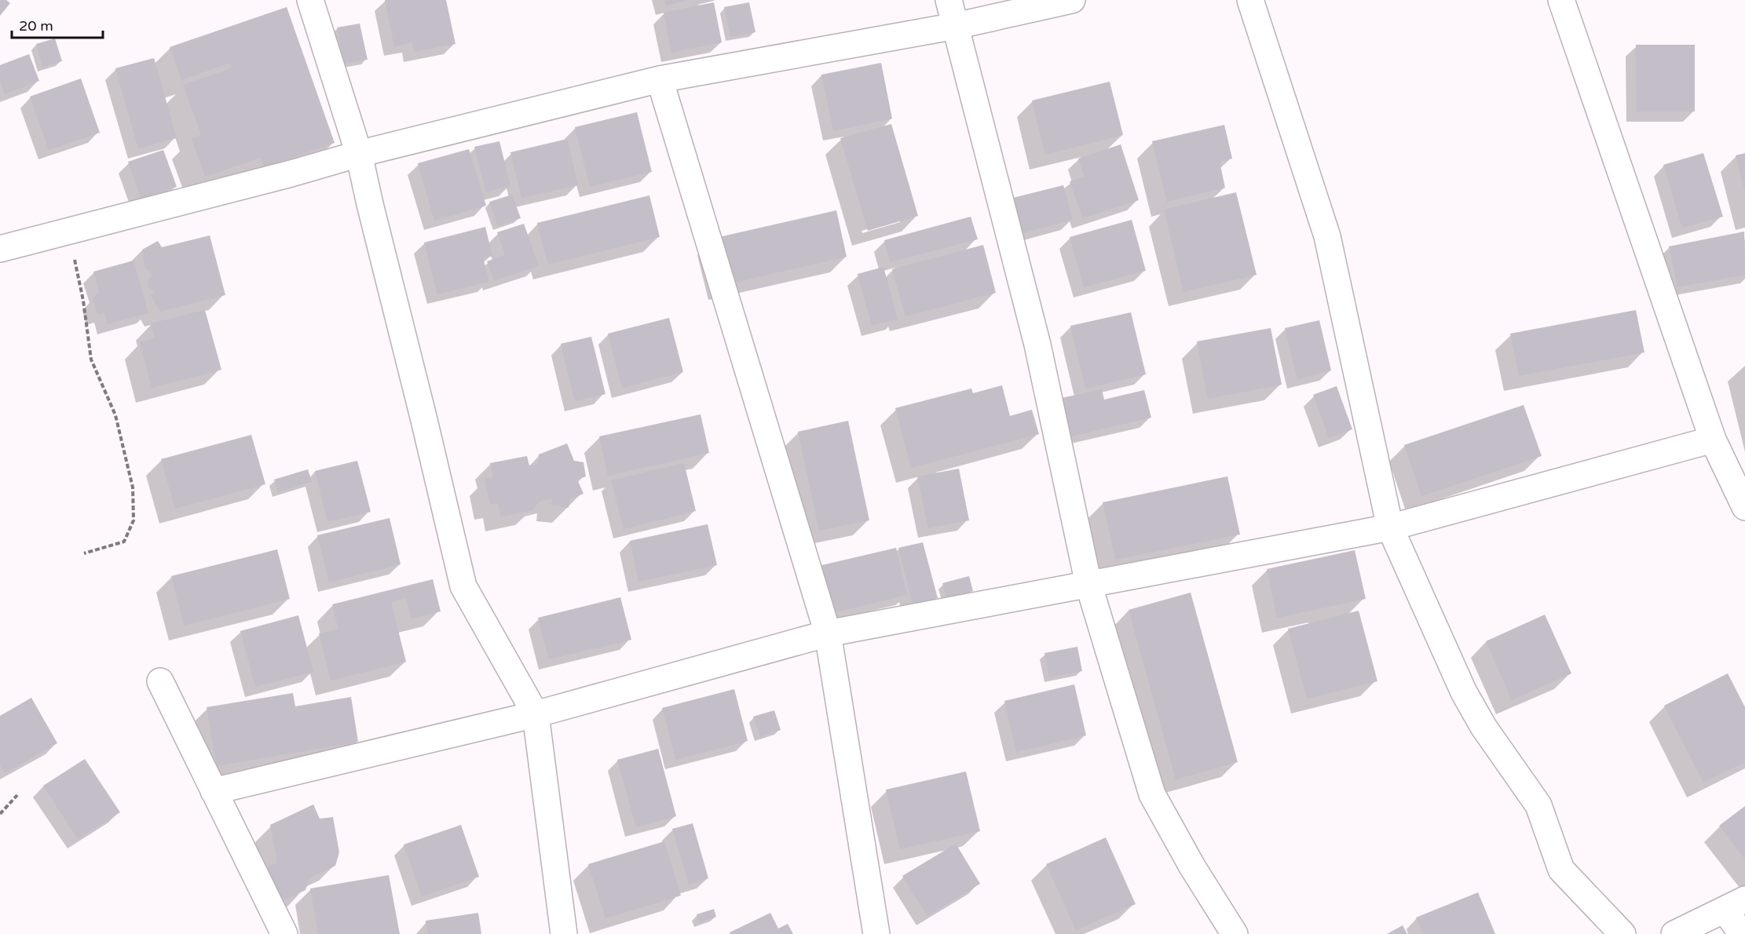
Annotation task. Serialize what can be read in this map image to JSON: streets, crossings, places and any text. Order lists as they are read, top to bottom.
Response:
{
  "scale_bar": "20 m"
}
